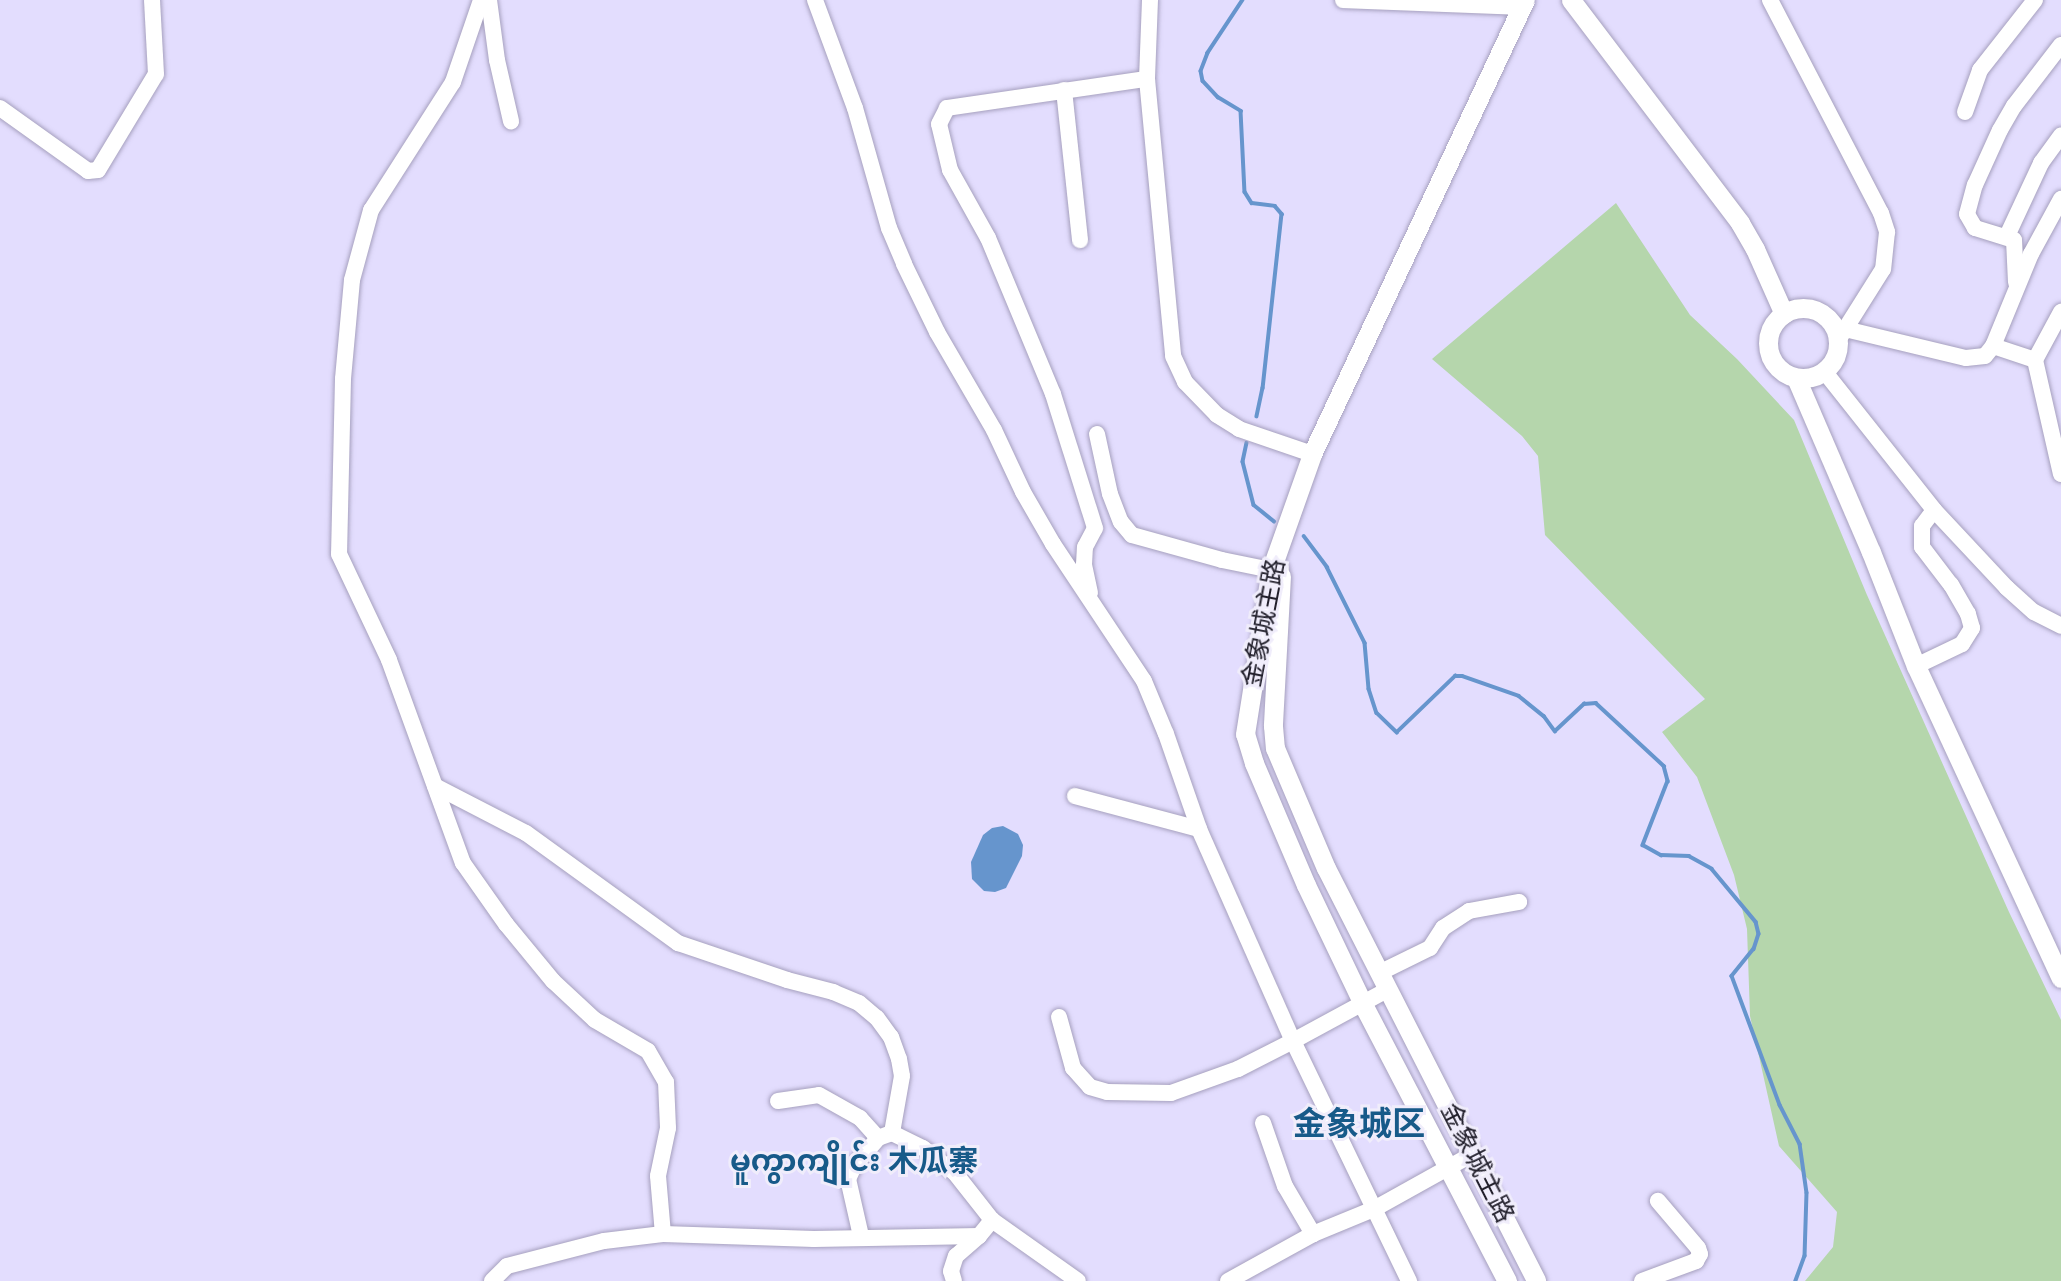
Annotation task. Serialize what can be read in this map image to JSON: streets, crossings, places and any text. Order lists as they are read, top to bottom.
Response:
{
  "streets": {
    "main road": ["金象城主路"]
  },
  "districts": ["金象城区", "မူကွာကျိုင်း 木瓜寨"]
}
